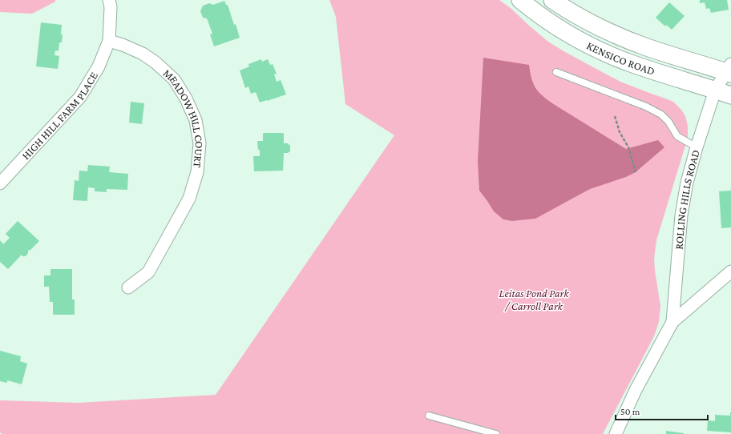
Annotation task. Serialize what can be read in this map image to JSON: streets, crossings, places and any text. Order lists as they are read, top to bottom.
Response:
{
  "streets": {
    "street": [
      "KENSICO ROAD",
      "HIGH HILL FARM PLACE",
      "MEADOW HILL COURT",
      "ROLLING HILLS ROAD"
    ]
  },
  "crossings": [
    ["KENSICO ROAD", "ROLLING HILLS ROAD"],
    ["HIGH HILL FARM PLACE", "MEADOW HILL COURT"]
  ],
  "parks": ["Leitas Pond Park / Carroll Park"],
  "scale_bar": "50 m"
}
